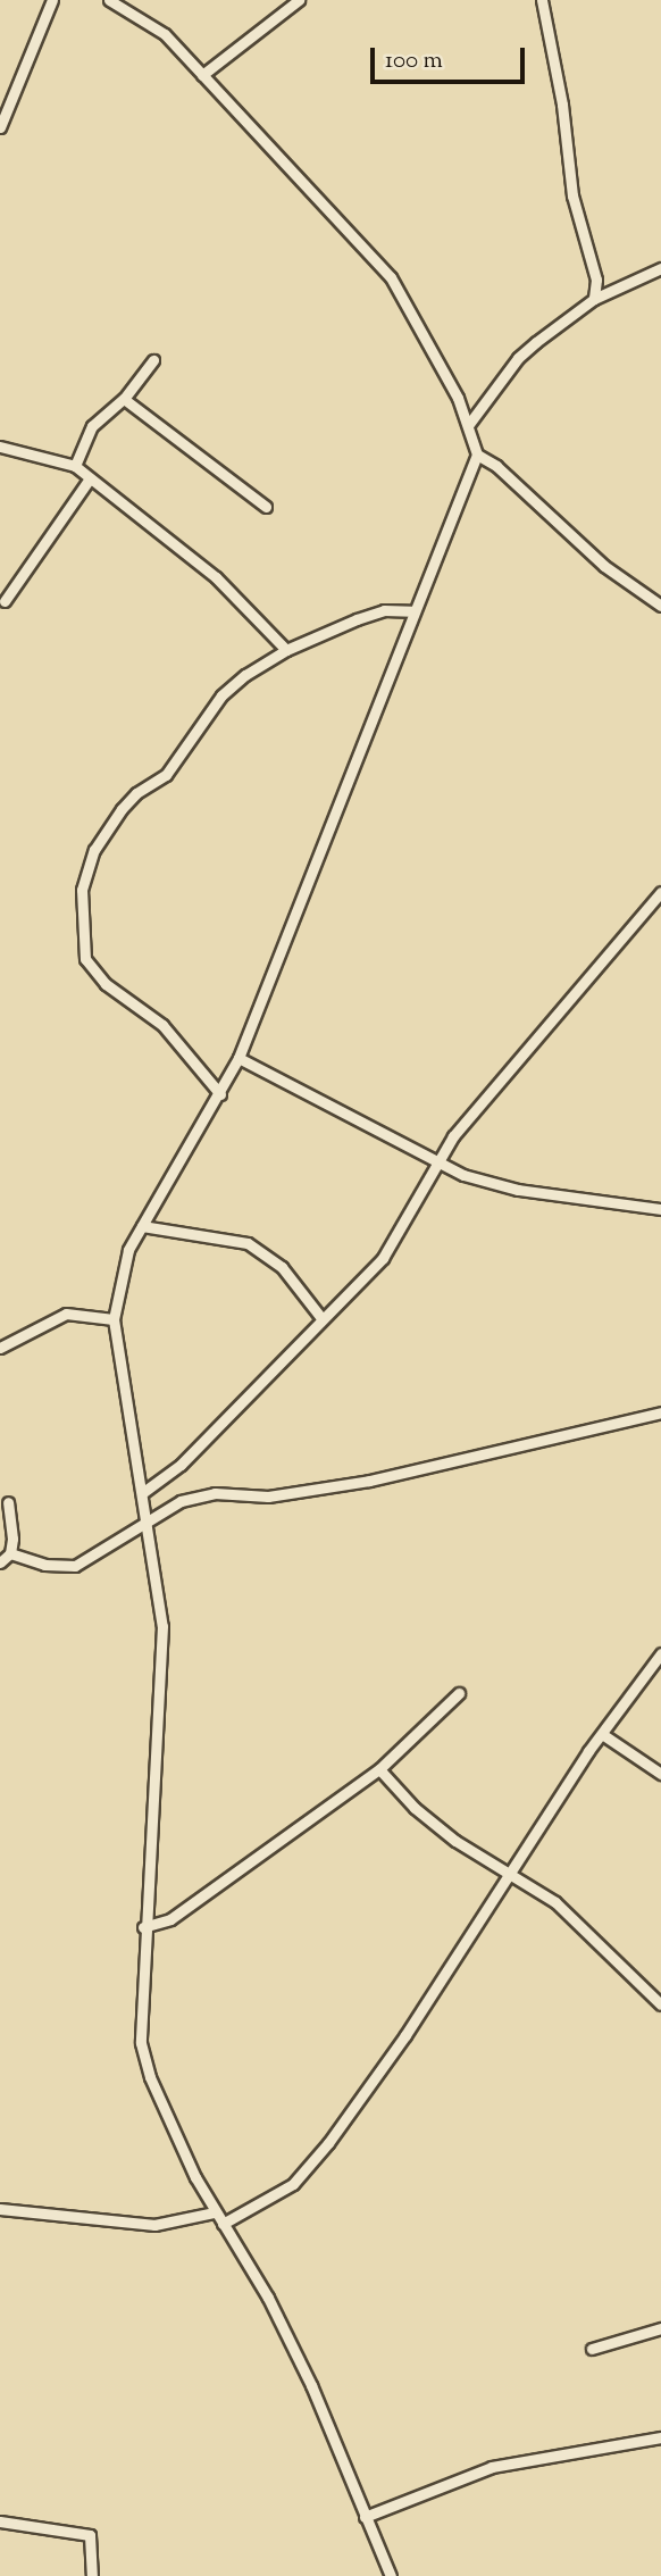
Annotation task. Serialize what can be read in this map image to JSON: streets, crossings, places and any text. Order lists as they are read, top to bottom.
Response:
{
  "scale_bar": "100 m"
}
